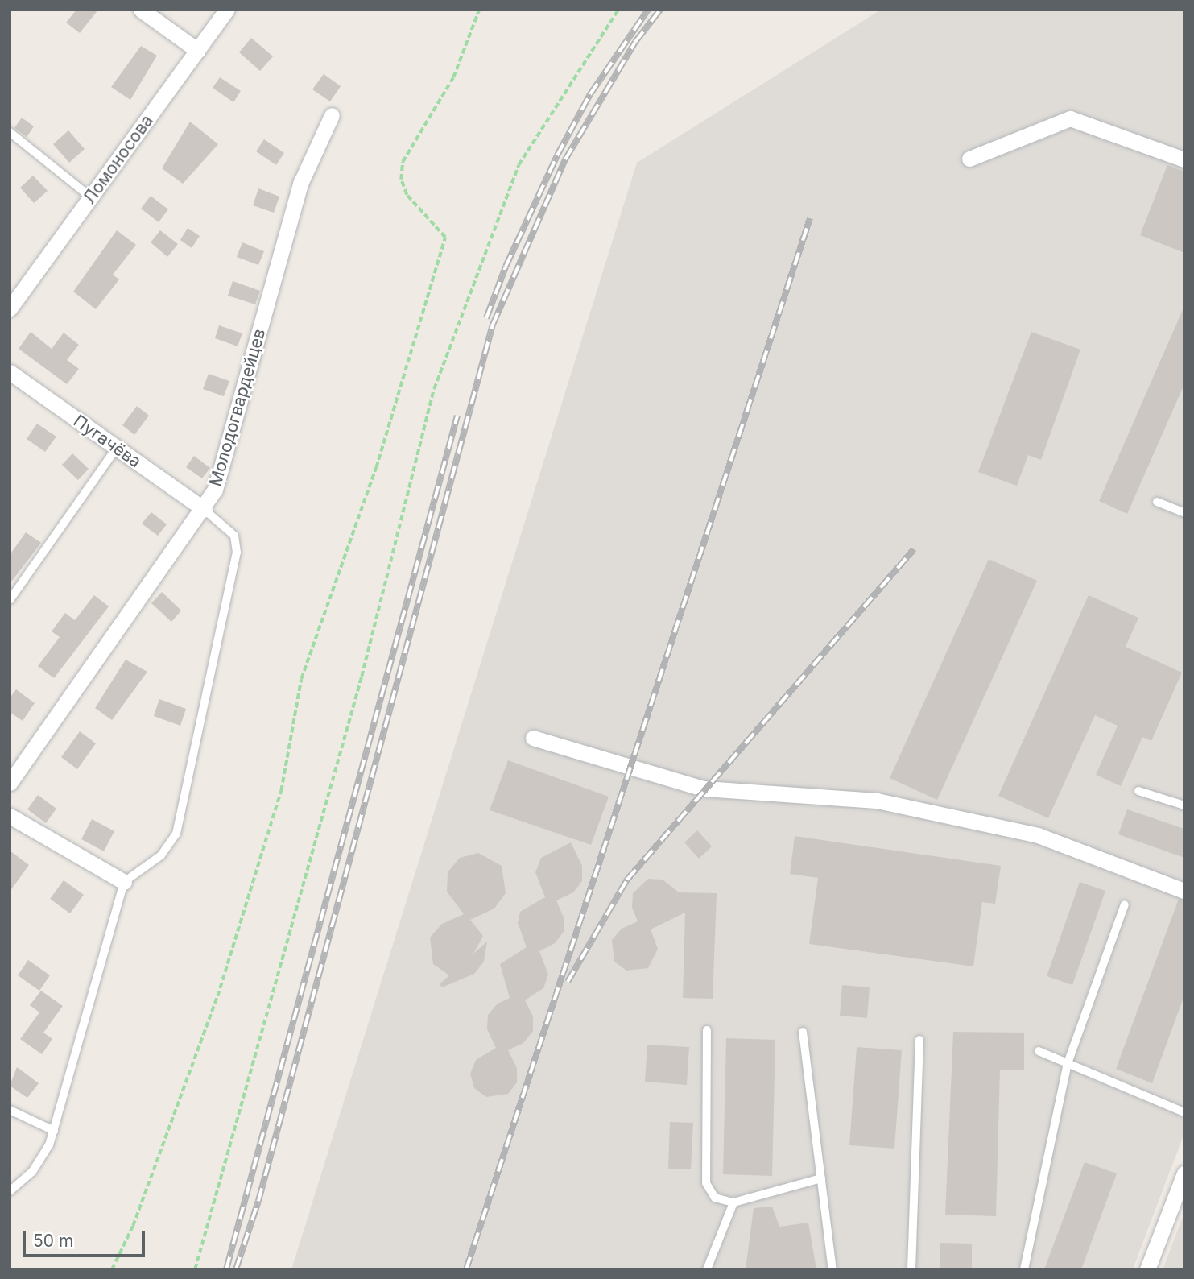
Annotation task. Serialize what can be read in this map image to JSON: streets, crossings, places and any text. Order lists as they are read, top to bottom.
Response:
{
  "streets": {
    "street": ["Ломоносова", "Молодогвардейцев", "Пугачёва"]
  },
  "crossings": [
    ["Молодогвардейцев", "Пугачёва"]
  ],
  "scale_bar": "50 m"
}
